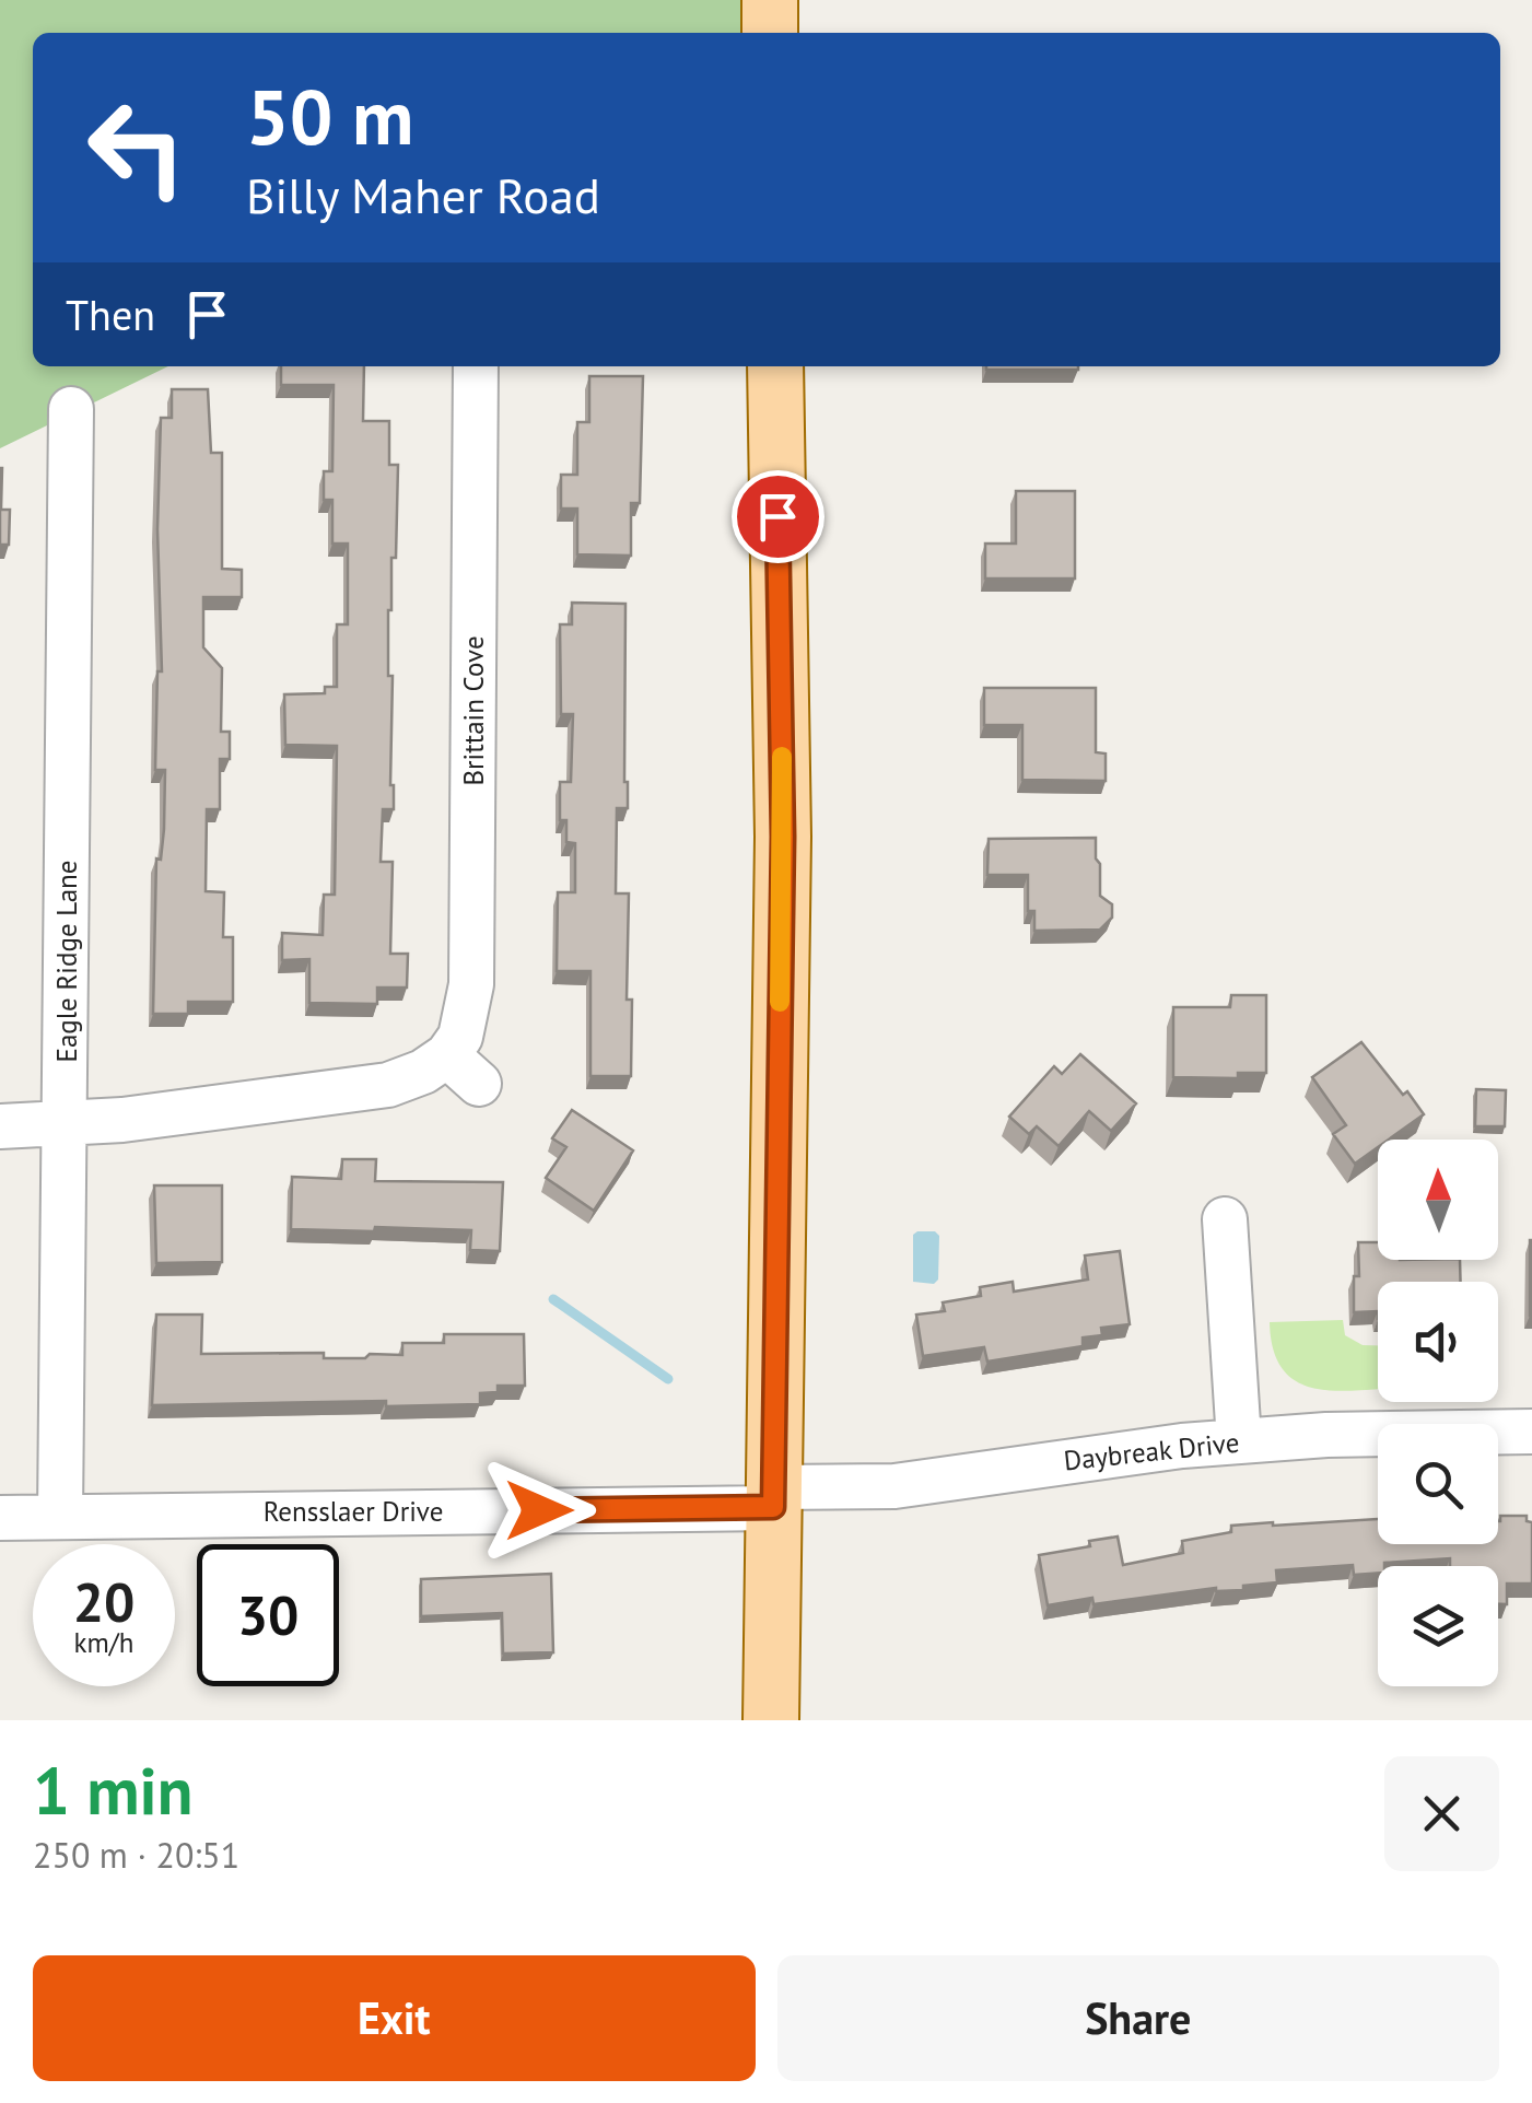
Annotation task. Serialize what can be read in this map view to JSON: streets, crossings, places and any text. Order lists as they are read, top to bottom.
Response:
{
  "streets": {
    "street": [
      "Brittain Cove",
      "Eagle Ridge Lane",
      "Daybreak Drive",
      "Rensslaer Drive"
    ]
  },
  "crossings": [
    ["Brittain Cove", "Eagle Ridge Lane"],
    ["Eagle Ridge Lane", "Rensslaer Drive"],
    ["Daybreak Drive", "Rensslaer Drive"]
  ],
  "north": "top",
  "page": {
    "turn": ["50 m", "Billy Maher Road"],
    "then": "Then",
    "speed": "20 km/h",
    "limit": "30",
    "heading": ["1 min", "250 m · 20:51"],
    "buttons": ["Exit", "Share"]
  }
}
